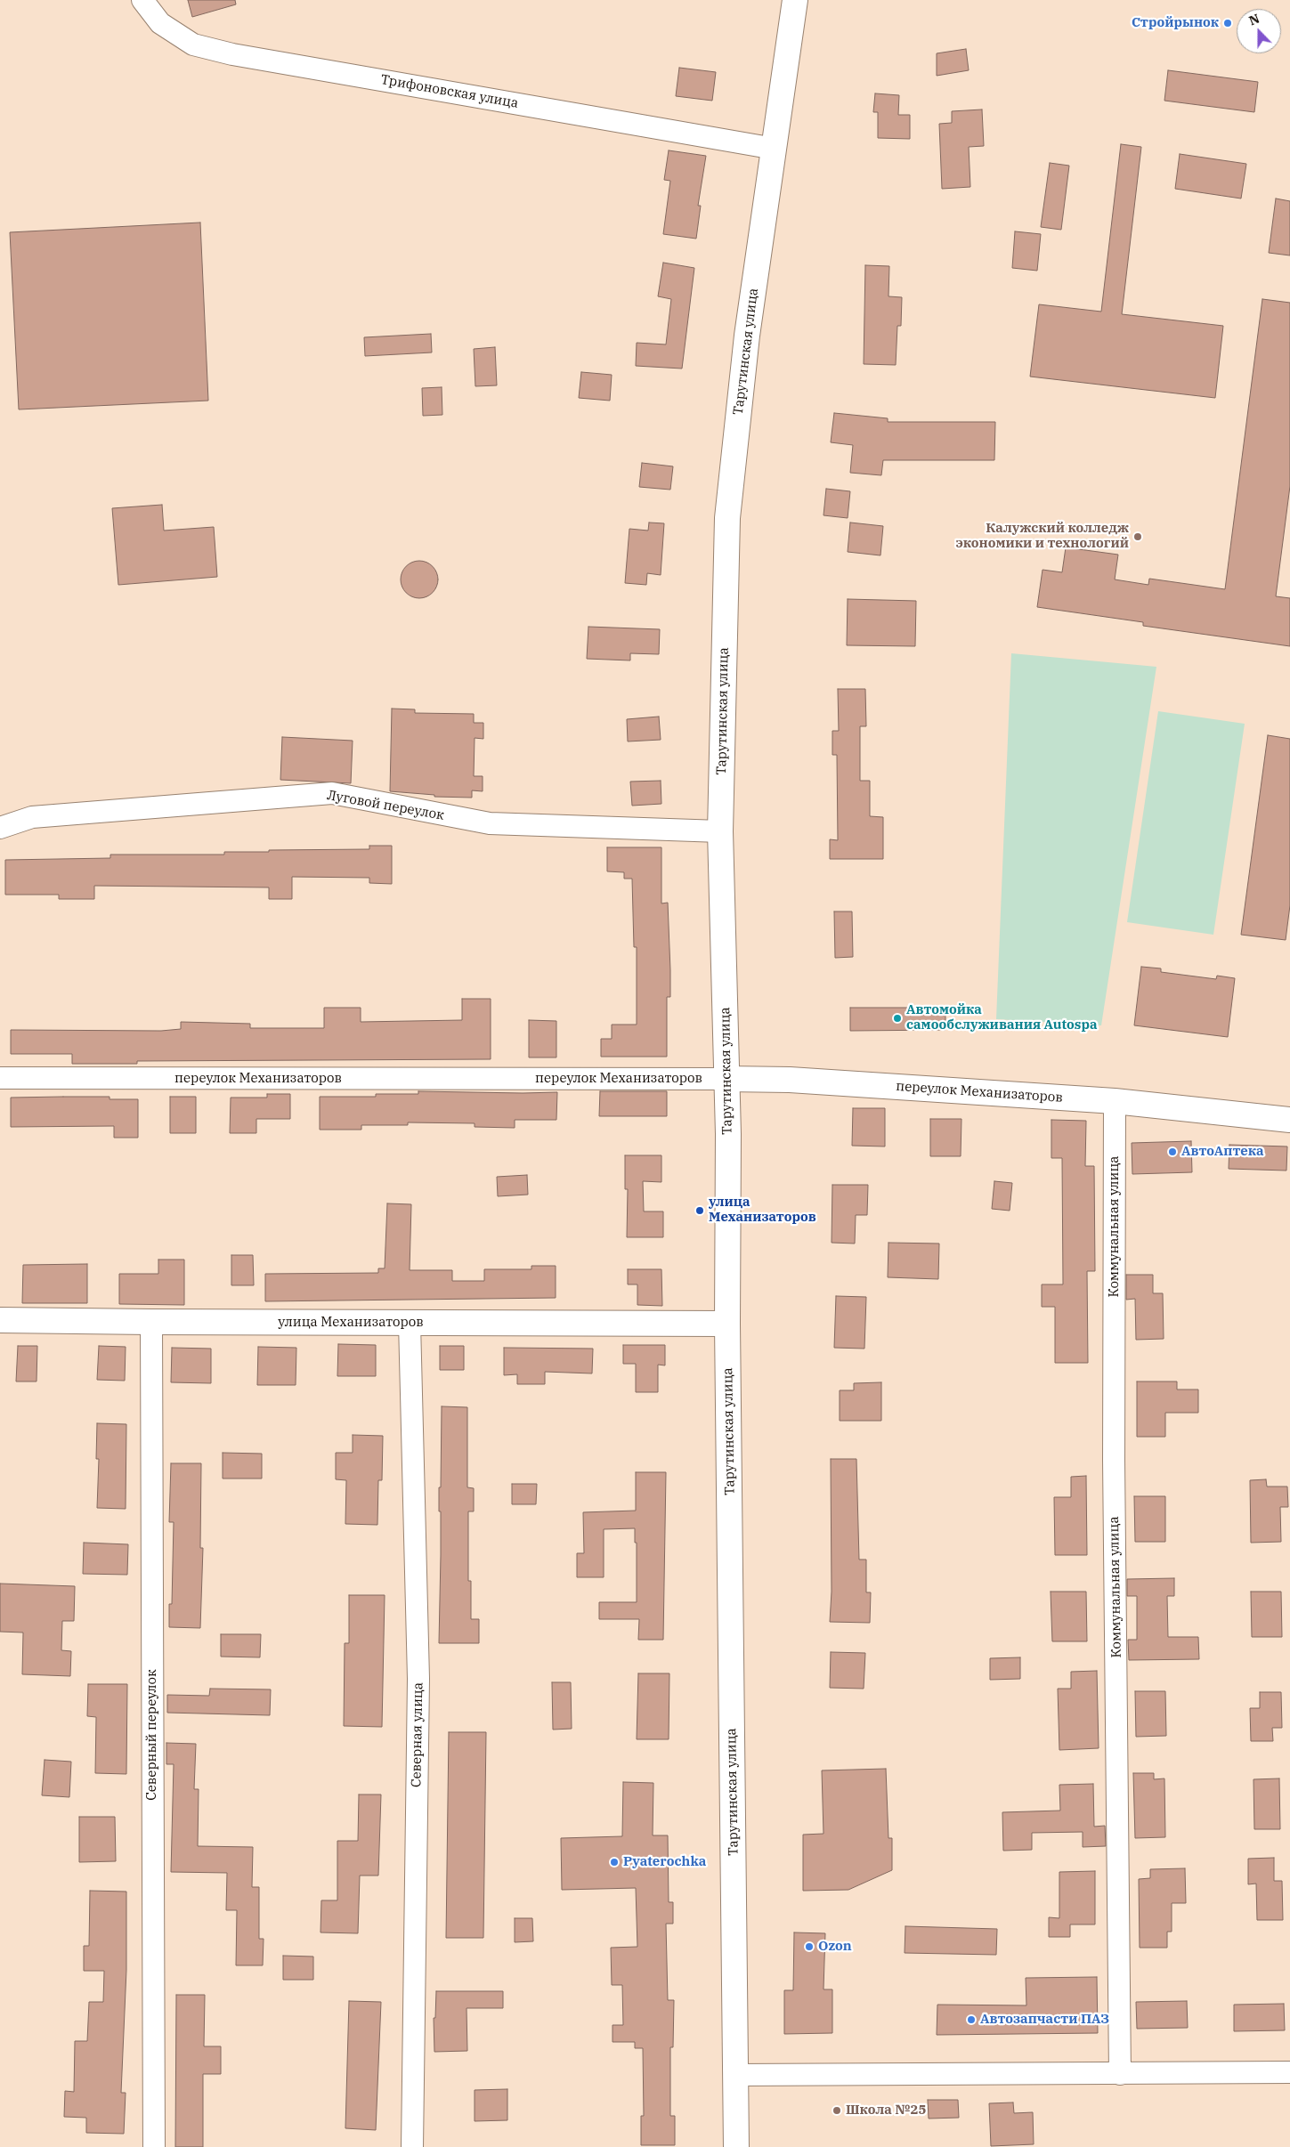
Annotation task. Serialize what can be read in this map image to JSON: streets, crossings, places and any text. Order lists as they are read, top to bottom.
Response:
{
  "streets": {
    "main road": ["Тарутинская улица", "переулок Механизаторов", "улица Механизаторов"],
    "street": [
      "Трифоновская улица",
      "Луговой переулок",
      "Коммунальная улица",
      "Северный переулок",
      "Северная улица"
    ]
  },
  "crossings": [
    ["Трифоновская улица", "Тарутинская улица"],
    ["Тарутинская улица", "Луговой переулок"],
    ["Тарутинская улица", "переулок Механизаторов"],
    ["Тарутинская улица", "улица Механизаторов"],
    ["переулок Механизаторов", "Коммунальная улица"],
    ["улица Механизаторов", "Северный переулок"],
    ["улица Механизаторов", "Северная улица"]
  ],
  "places": [
    "Стройрынок",
    "Калужский колледж экономики и технологий",
    "Автомойка самообслуживания Autospa",
    "АвтоАптека",
    "улица Механизаторов",
    "Pyaterochka",
    "Ozon",
    "Автозапчасти ПАЗ",
    "Школа №25"
  ],
  "north": "top"
}
